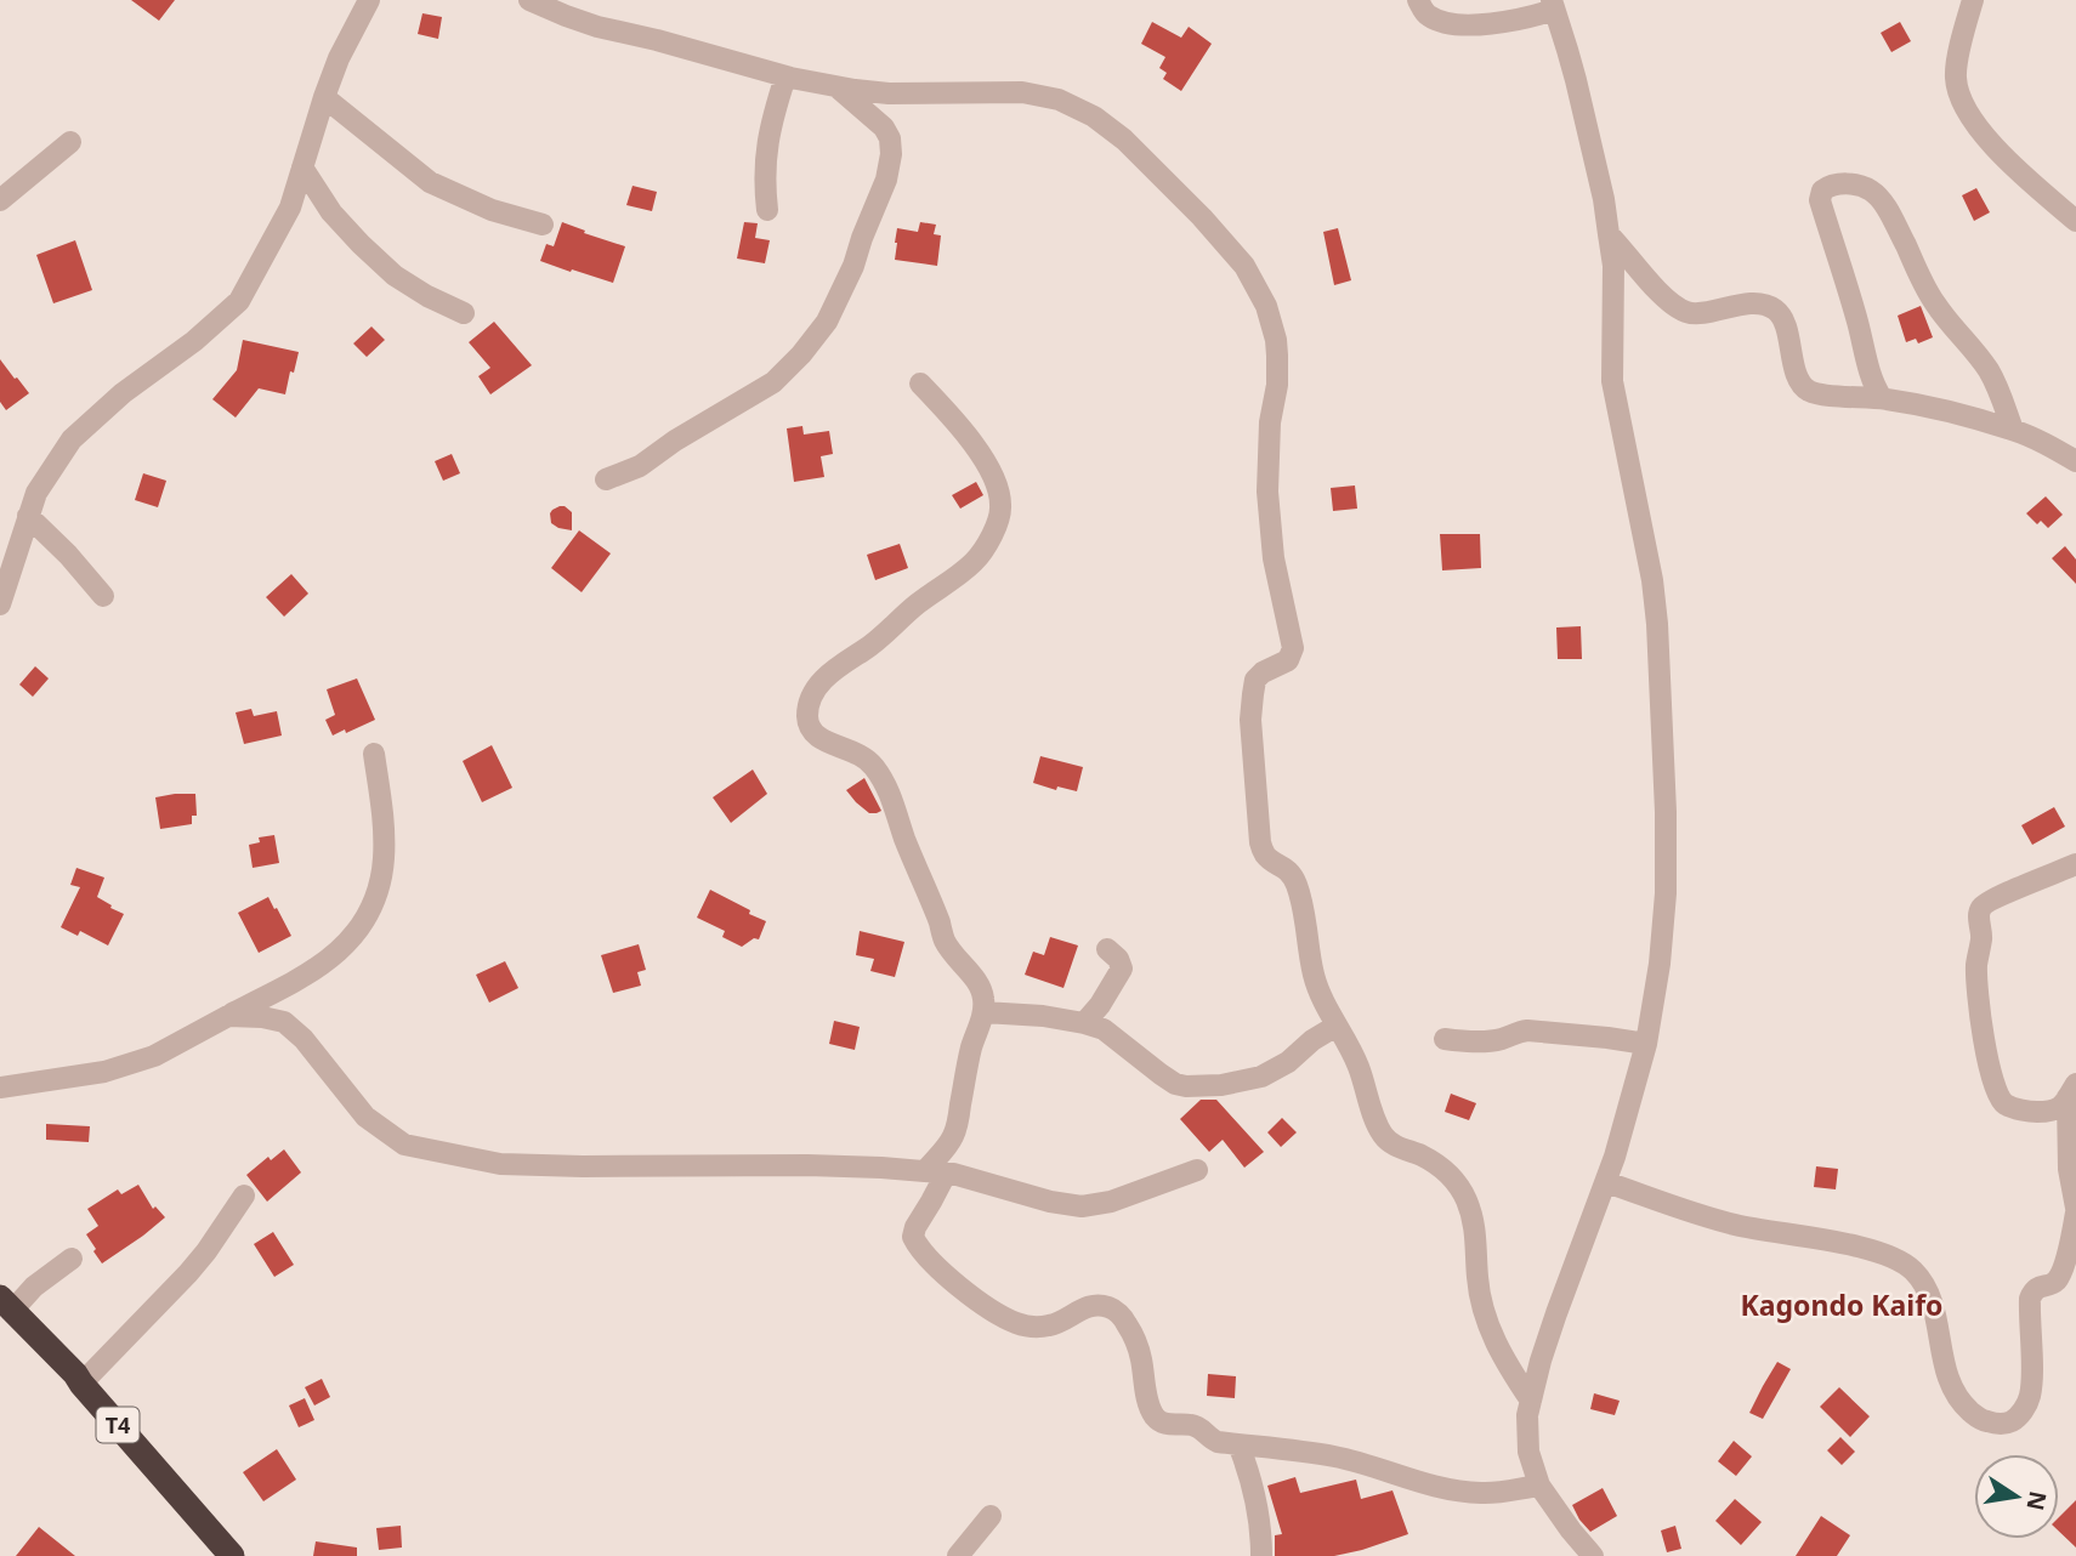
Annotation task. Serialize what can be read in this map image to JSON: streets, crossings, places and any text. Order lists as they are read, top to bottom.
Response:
{
  "streets": {
    "highway": ["T4"]
  },
  "districts": ["Kagondo Kaifo"],
  "north": "right"
}
